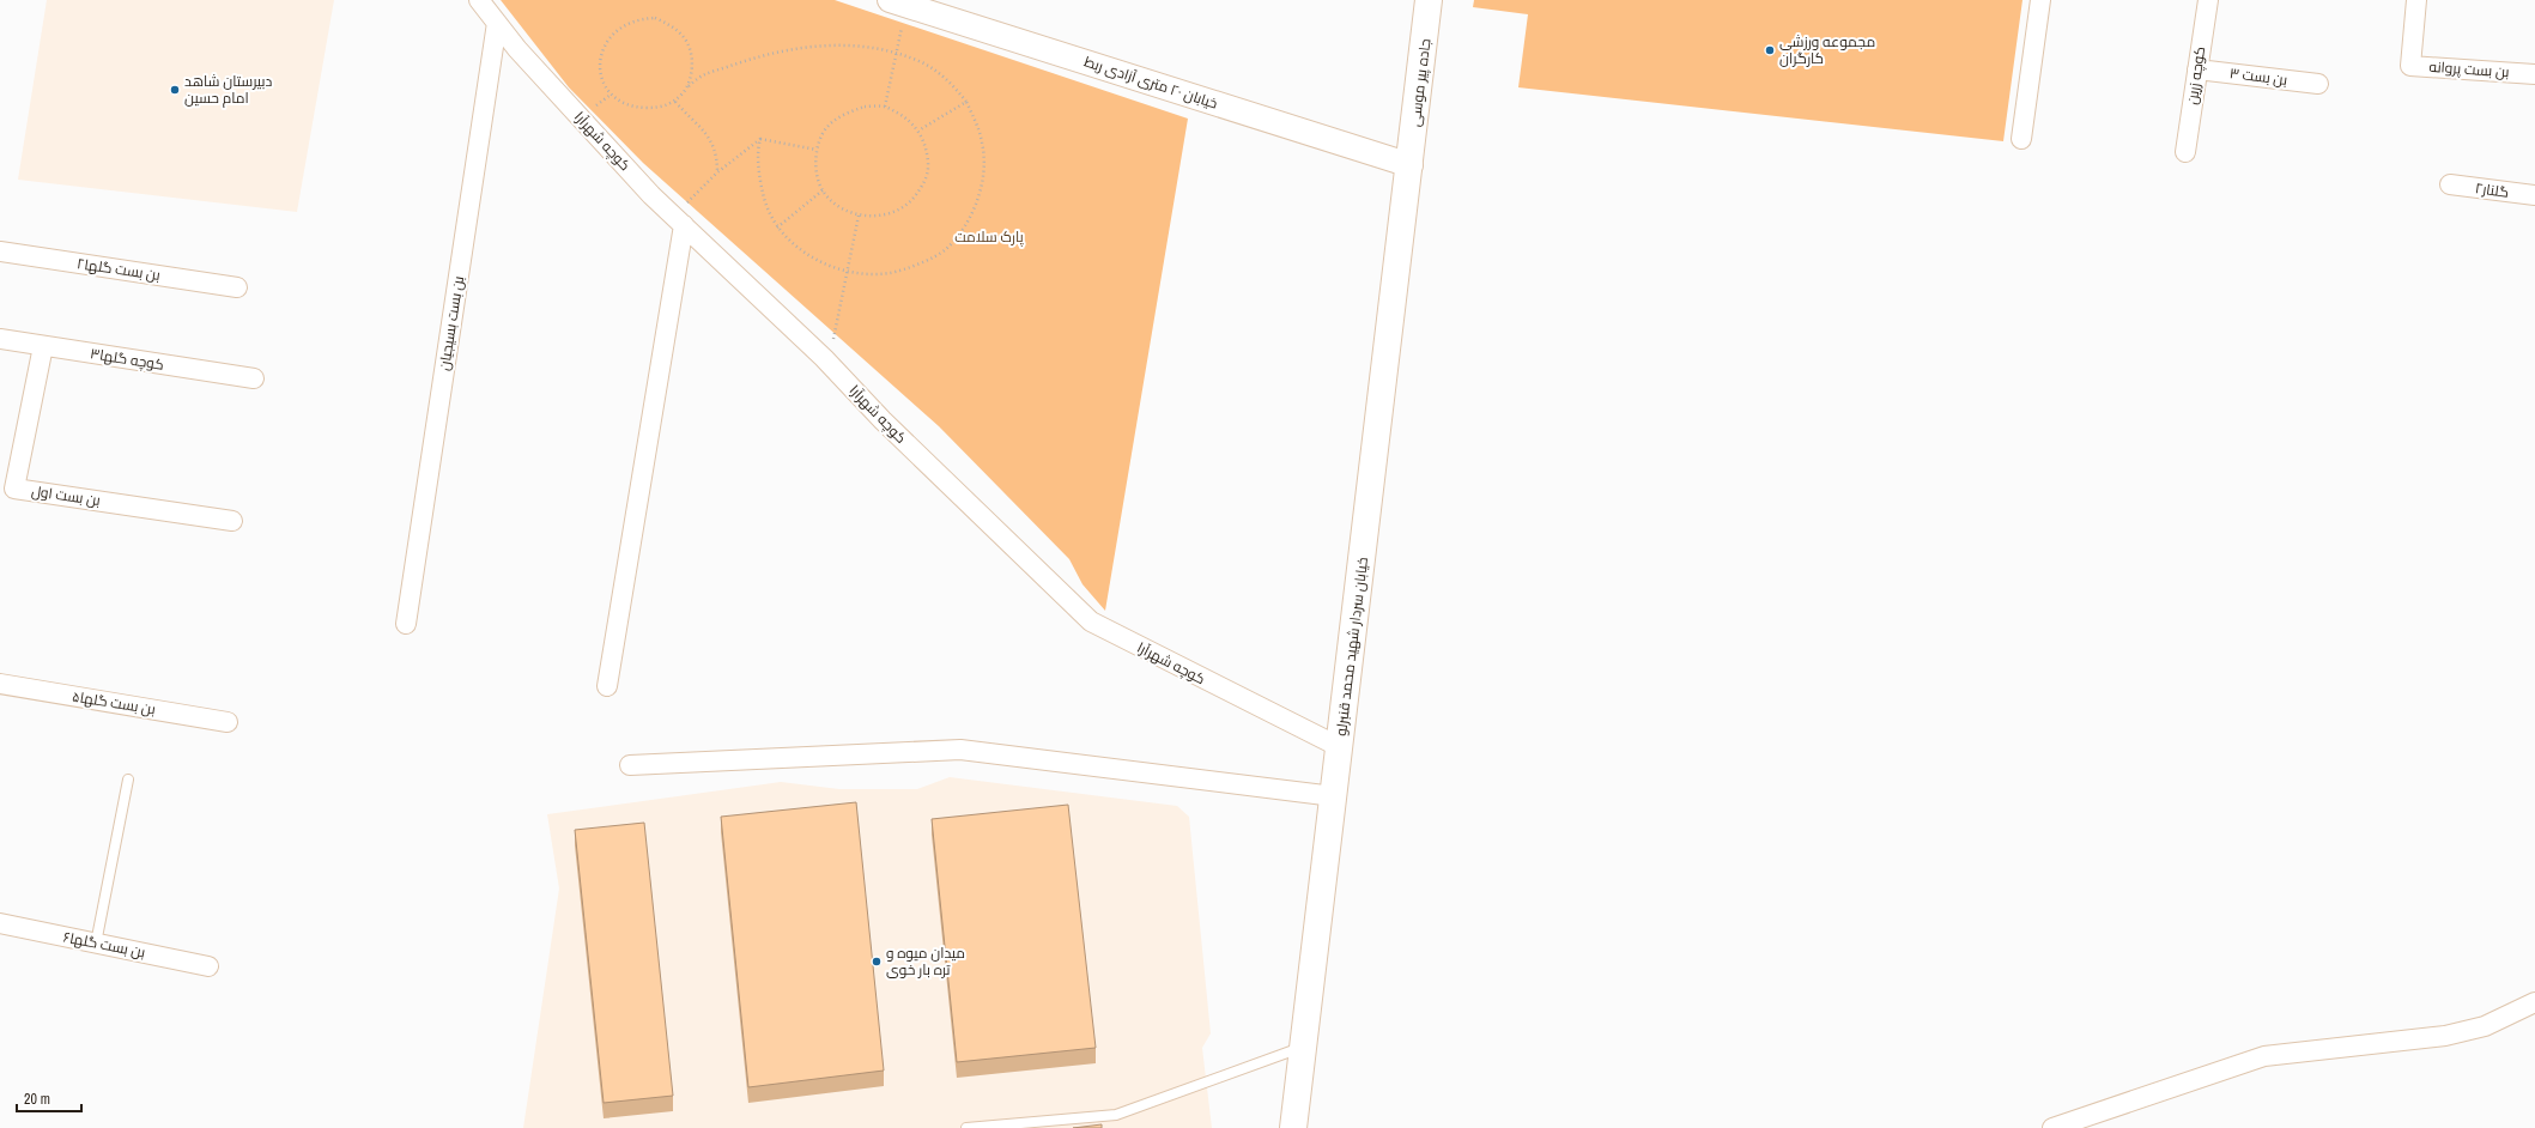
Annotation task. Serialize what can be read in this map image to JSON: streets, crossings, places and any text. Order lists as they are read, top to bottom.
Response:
{
  "streets": {
    "main road": ["جاده پیر موسی", "خیابان سردار شهید محمد قنبرلو"],
    "street": [
      "بن بست پروانه",
      "کوچه زرین",
      "بن بست ۳",
      "خیابان ۲۰ متری آزادی ربط",
      "کوچه شهرآرا",
      "گلنار۲",
      "بن بست گلها۲",
      "بن بست بسیجیان",
      "کوچه گلها۳",
      "بن بست اول",
      "بن بست گلها۵",
      "بن بست گلها۶"
    ]
  },
  "crossings": [
    ["کوچه زرین", "بن بست ۳"],
    ["خیابان ۲۰ متری آزادی ربط", "جاده پیر موسی"],
    ["خیابان ۲۰ متری آزادی ربط", "خیابان سردار شهید محمد قنبرلو"],
    ["جاده پیر موسی", "خیابان سردار شهید محمد قنبرلو"],
    ["کوچه شهرآرا", "بن بست بسیجیان"],
    ["کوچه شهرآرا", "خیابان سردار شهید محمد قنبرلو"],
    ["کوچه گلها۳", "بن بست اول"]
  ],
  "parks": ["پارک سلامت"],
  "places": ["مجموعه ورزشی کارگران", "دبیرستان شاهد امام حسین", "میدان میوه و تره بار خوی"],
  "scale_bar": "20 m"
}
